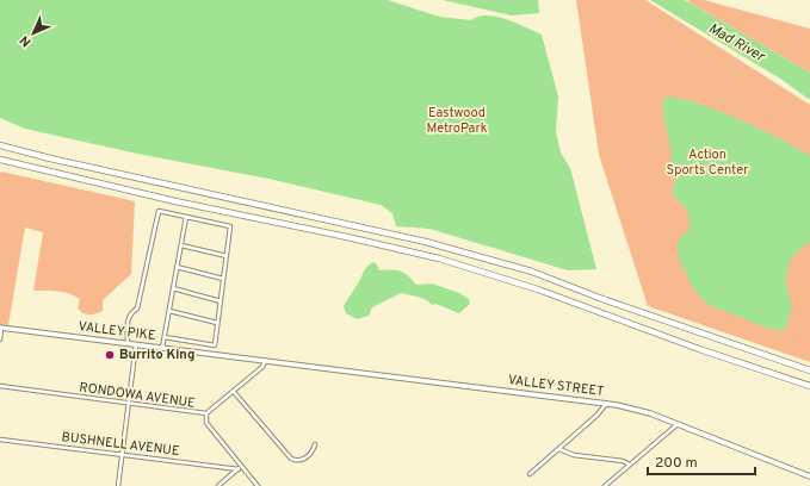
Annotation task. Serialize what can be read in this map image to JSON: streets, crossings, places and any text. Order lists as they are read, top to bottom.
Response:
{
  "streets": {
    "street": [
      "VALLEY PIKE",
      "VALLEY STREET",
      "RONDOWA AVENUE",
      "BUSHNELL AVENUE"
    ]
  },
  "crossings": [
    ["VALLEY PIKE", "VALLEY STREET"],
    ["RONDOWA AVENUE", "BUSHNELL AVENUE"]
  ],
  "water": ["Mad River"],
  "parks": ["Eastwood MetroPark", "Action Sports Center"],
  "places": ["Burrito King"],
  "scale_bar": "200 m",
  "north": "bottom left"
}
